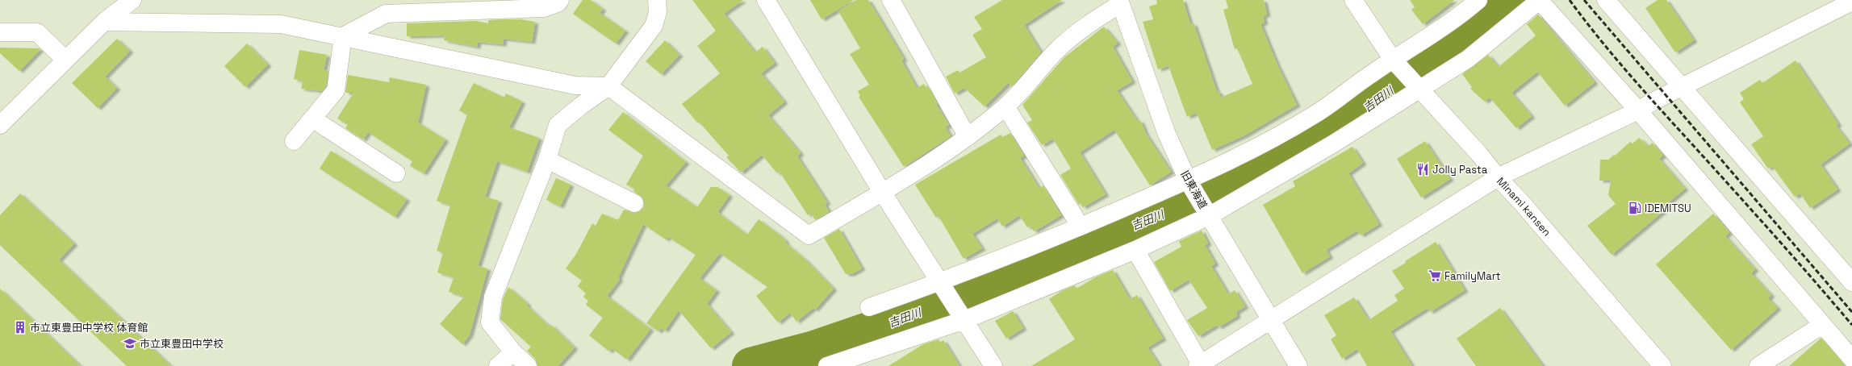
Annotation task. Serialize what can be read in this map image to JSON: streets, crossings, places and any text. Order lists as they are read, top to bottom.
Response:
{
  "streets": {
    "street": ["旧東海道", "Minami kansen"]
  },
  "water": ["吉田川"],
  "places": {
    "restaurant": ["Jolly Pasta"],
    "fuel station": ["IDEMITSU"],
    "supermarket": ["FamilyMart"],
    "building": ["市立東豊田中学校 体育館"],
    "school or university": ["市立東豊田中学校"]
  }
}
